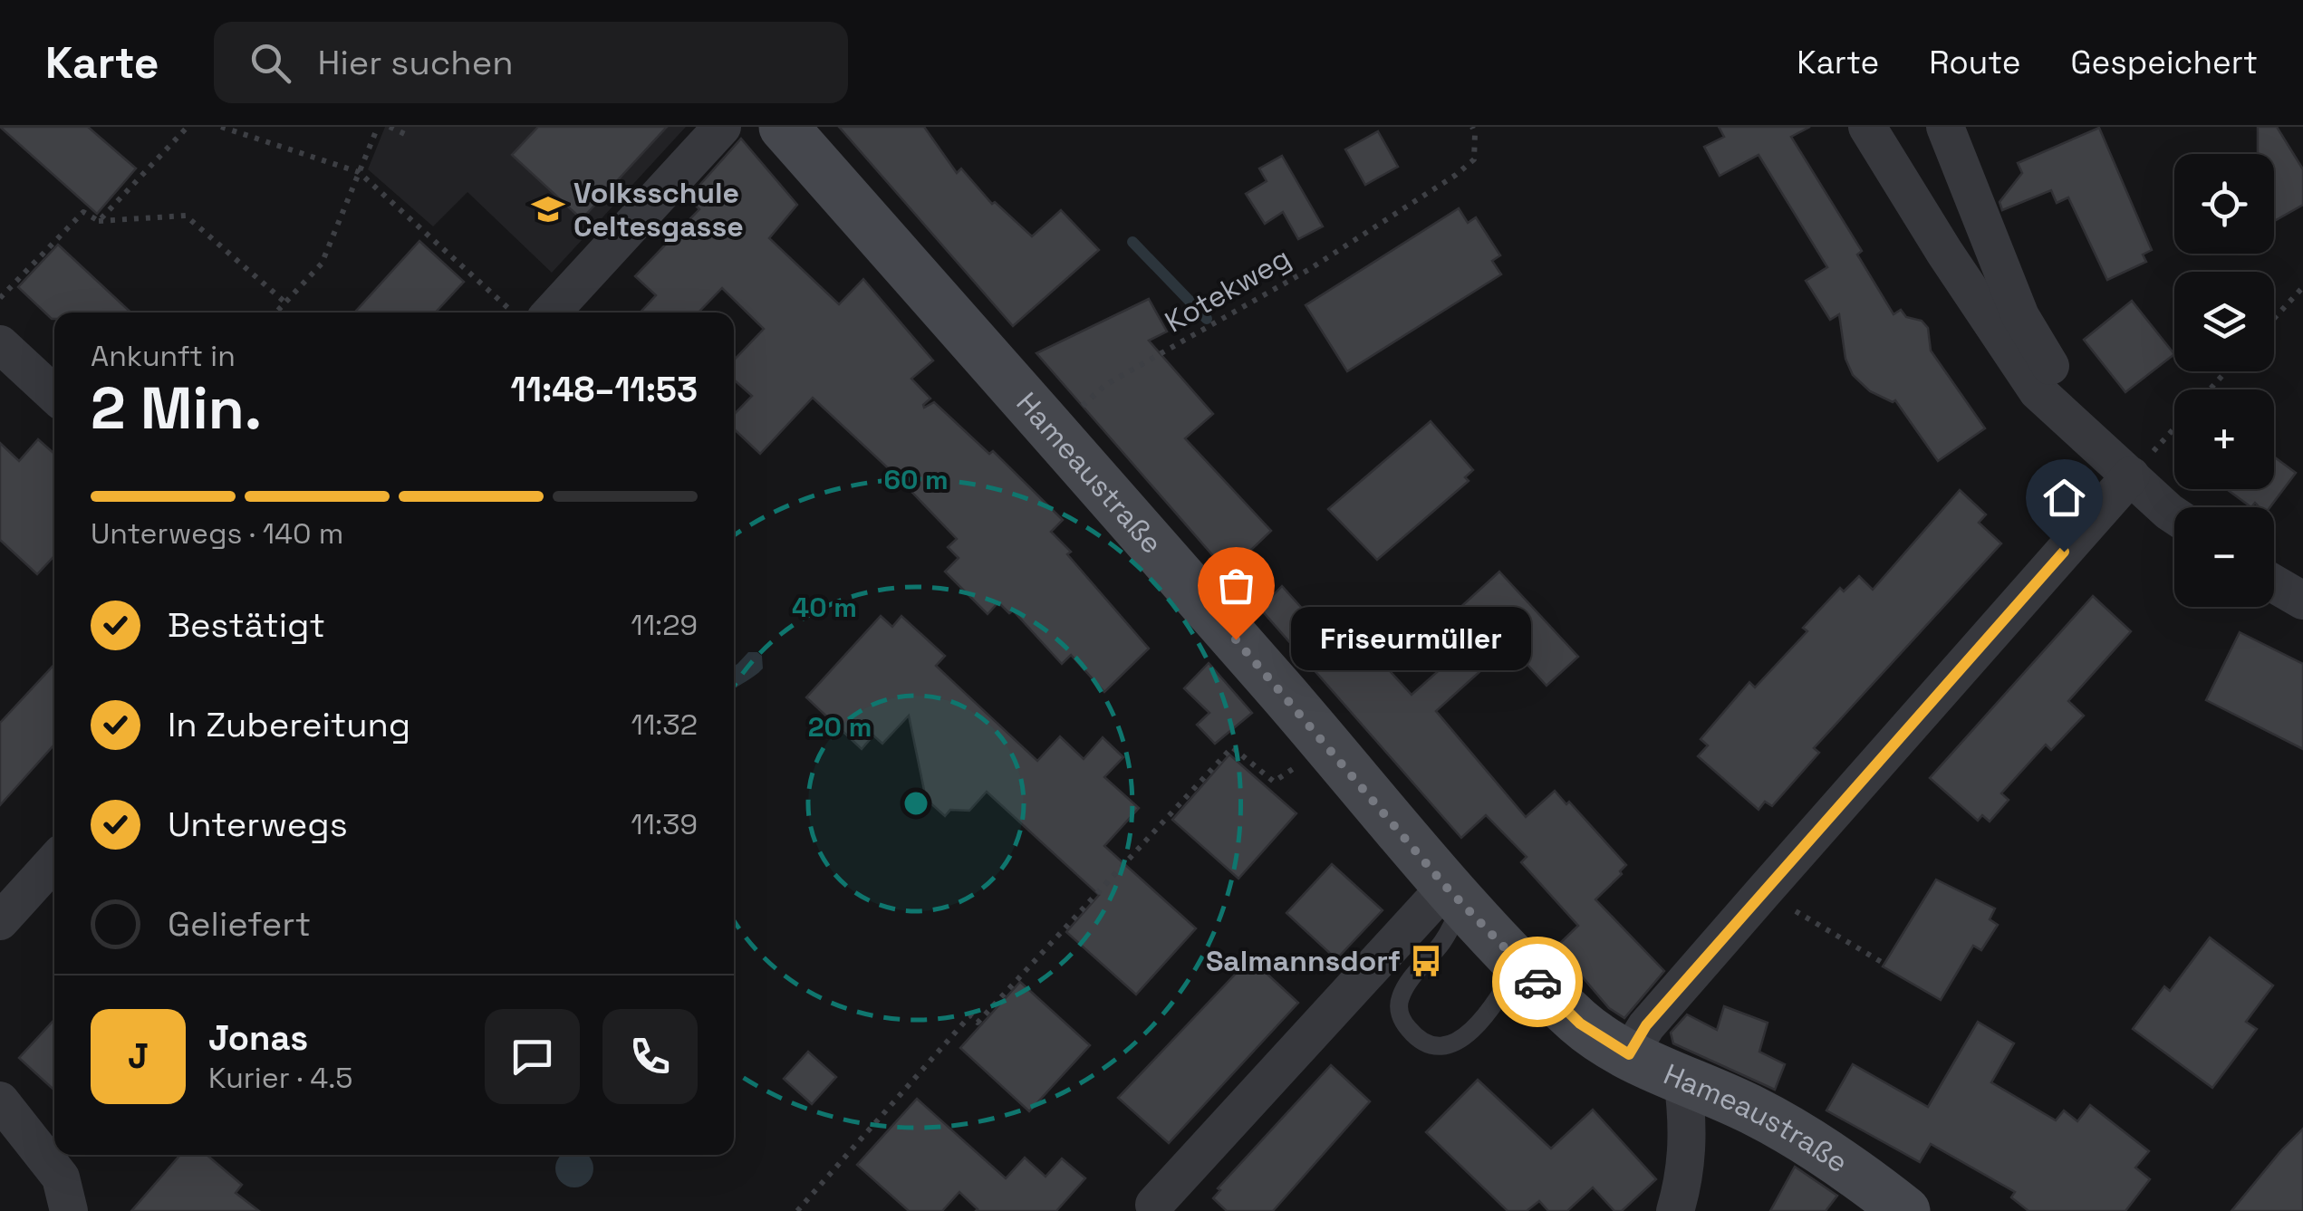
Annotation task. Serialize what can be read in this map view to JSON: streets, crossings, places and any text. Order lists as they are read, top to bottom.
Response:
{
  "streets": {
    "main road": ["Hameaustraße"],
    "path": ["Kotekweg"]
  },
  "crossings": [
    ["Kotekweg", "Hameaustraße"]
  ],
  "places": {
    "school or university": ["Volksschule Celtesgasse"],
    "other": ["Friseurmüller"],
    "bus stop": ["Salmannsdorf"]
  },
  "page": {
    "header": "Karte",
    "search": "Hier suchen",
    "nav": ["Karte", "Route", "Gespeichert"],
    "map_buttons": ["+", "−"],
    "heading": ["2 Min.", "Ankunft in", "11:48–11:53"],
    "panel": ["Jonas", "Kurier · 4.5"],
    "bar": "Unterwegs · 140 m",
    "list": [
      ["Bestätigt", "11:29"],
      ["In Zubereitung", "11:32"],
      ["Unterwegs", "11:39"],
      "Geliefert"
    ],
    "bubble": "Friseurmüller",
    "round": "J"
  },
  "rings": ["60 m", "40 m", "20 m"]
}
